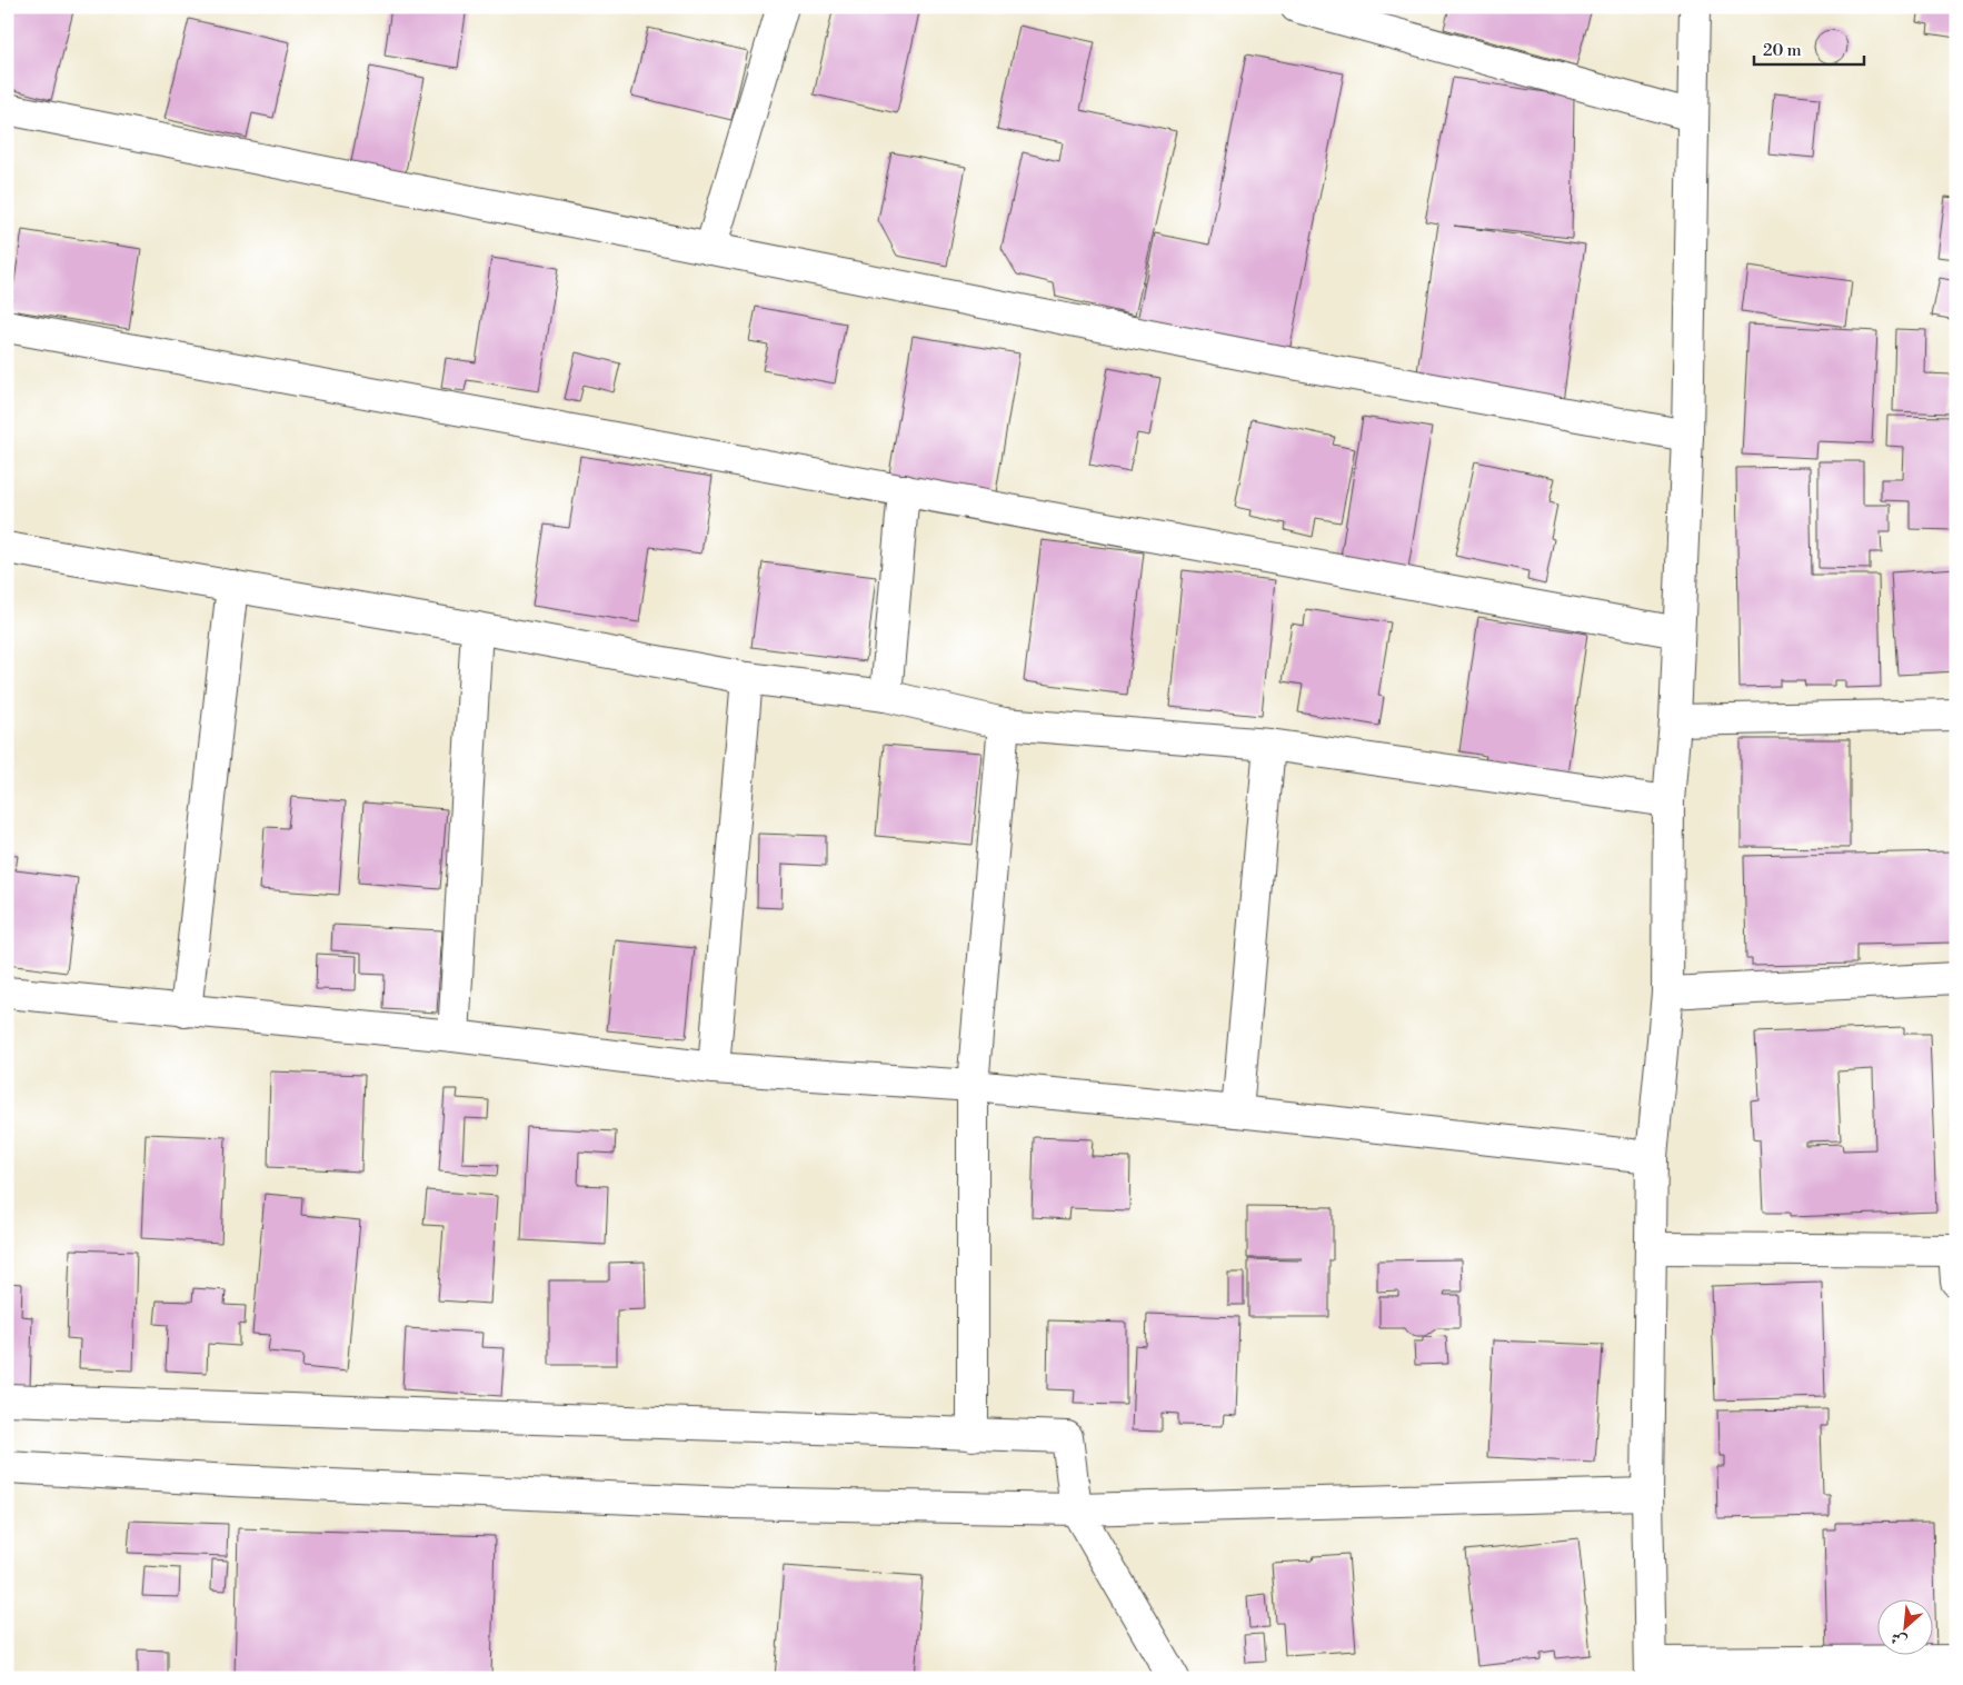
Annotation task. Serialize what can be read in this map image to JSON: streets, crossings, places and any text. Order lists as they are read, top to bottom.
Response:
{
  "scale_bar": "20 m",
  "north": "bottom left"
}
